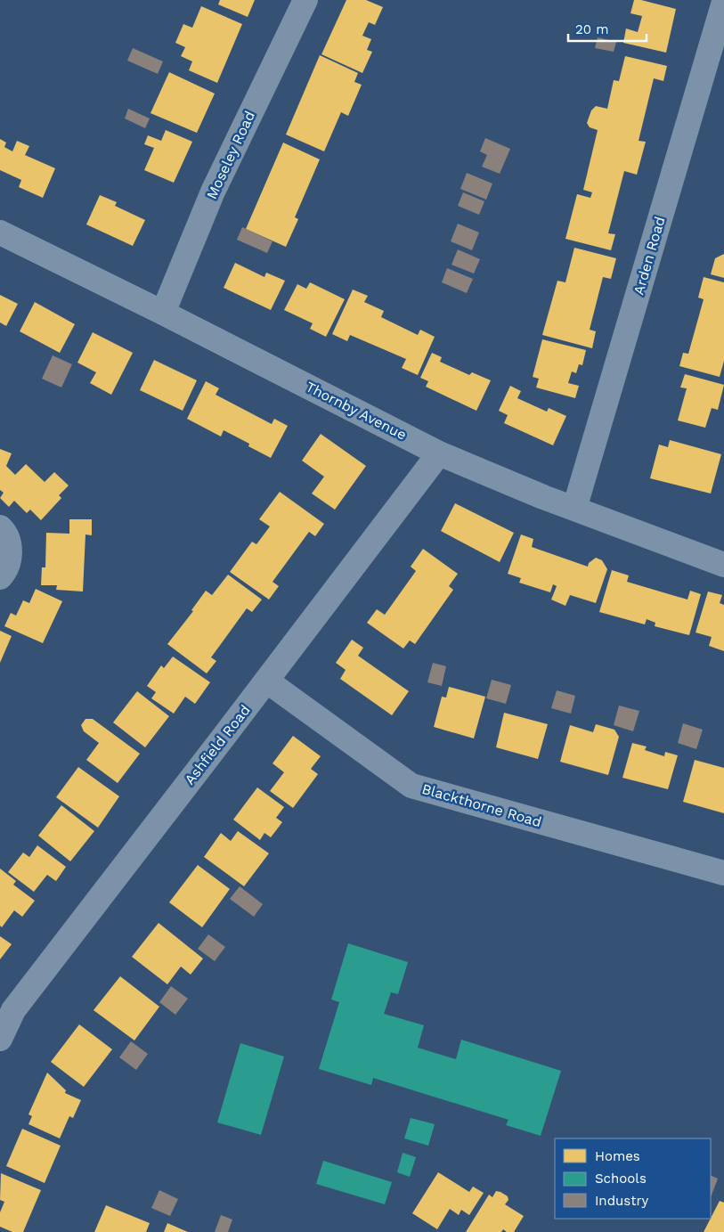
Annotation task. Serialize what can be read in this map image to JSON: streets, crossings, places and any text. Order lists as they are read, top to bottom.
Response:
{
  "streets": {
    "street": [
      "Moseley Road",
      "Arden Road",
      "Thornby Avenue",
      "Ashfield Road",
      "Blackthorne Road"
    ]
  },
  "crossings": [
    ["Moseley Road", "Thornby Avenue"],
    ["Arden Road", "Thornby Avenue"],
    ["Thornby Avenue", "Ashfield Road"],
    ["Ashfield Road", "Blackthorne Road"]
  ],
  "legend": ["Homes", "Schools", "Industry"],
  "scale_bar": "20 m"
}
